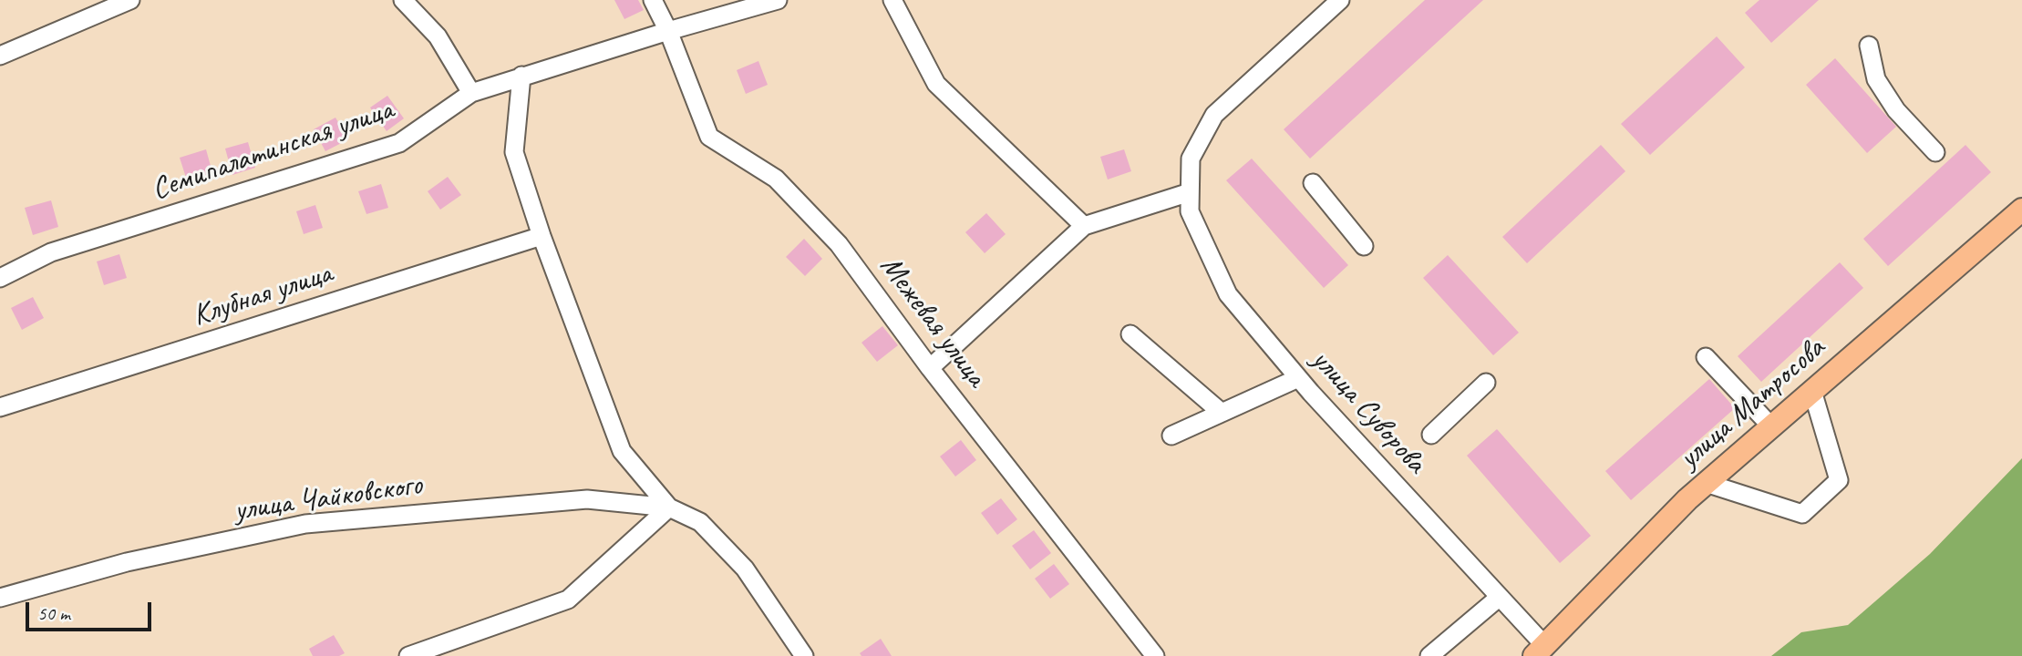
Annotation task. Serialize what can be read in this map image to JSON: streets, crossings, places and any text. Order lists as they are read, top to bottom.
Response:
{
  "streets": {
    "main road": ["улица Матросова"],
    "street": [
      "Семипалатинская улица",
      "Клубная улица",
      "Межевая улица",
      "улица Суворова",
      "улица Чайковского"
    ]
  },
  "crossings": [
    ["Семипалатинская улица", "Межевая улица"],
    ["улица Матросова", "улица Суворова"]
  ],
  "scale_bar": "50 m"
}
